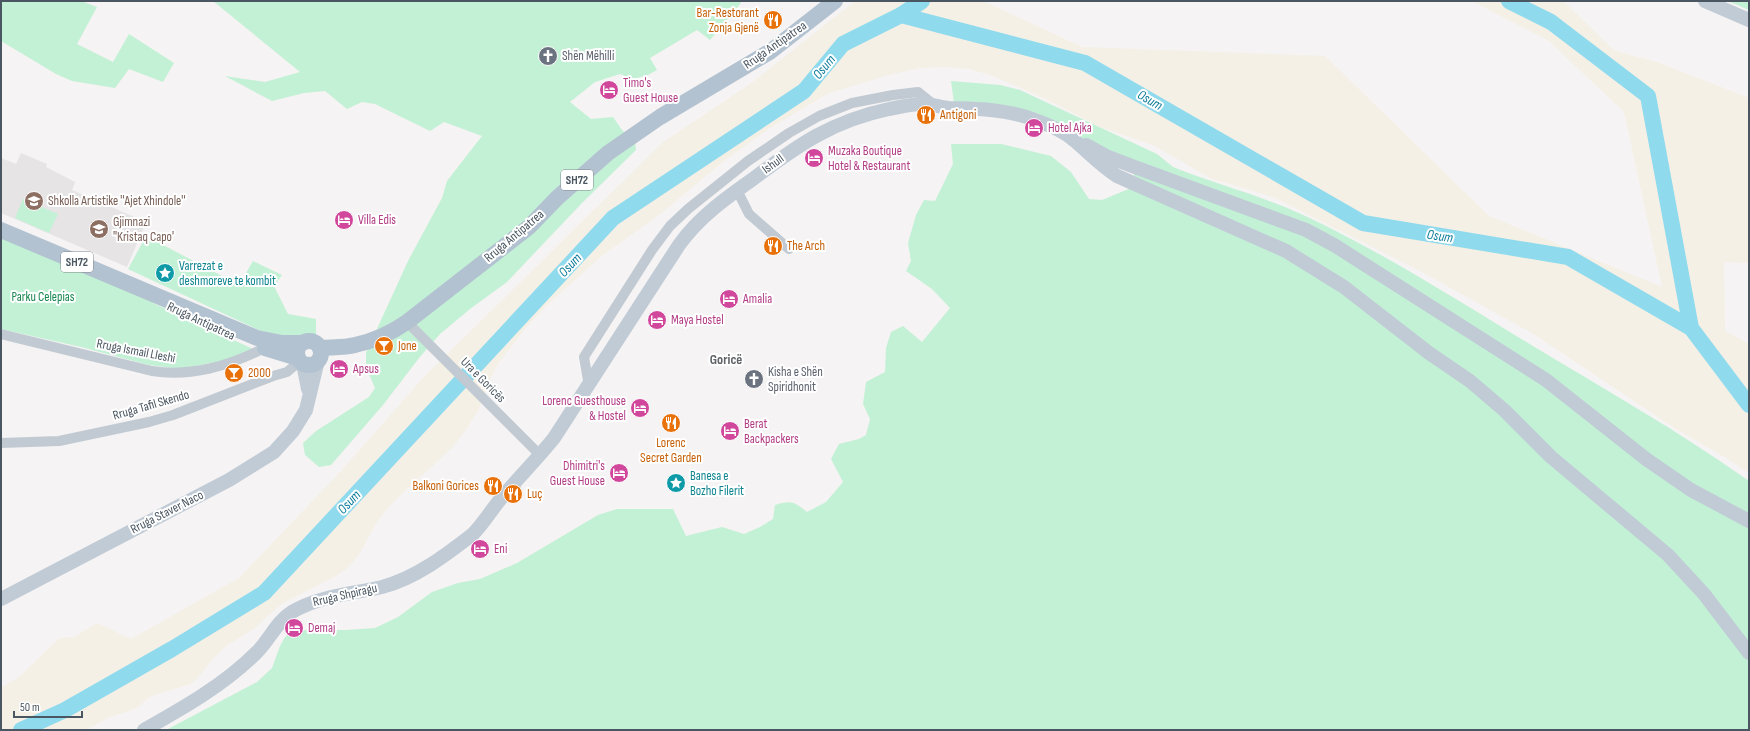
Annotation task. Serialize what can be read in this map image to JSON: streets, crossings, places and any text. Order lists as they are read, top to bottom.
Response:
{
  "streets": {
    "main road": ["Rruga Antipatrea", "SH72"],
    "street": [
      "Ishull",
      "Rruga Ismail Lleshi",
      "Ura e Goricës",
      "Rruga Tafil Skendo",
      "Rruga Staver Naco",
      "Rruga Shpiragu"
    ]
  },
  "crossings": [
    ["Rruga Antipatrea", "Rruga Ismail Lleshi"],
    ["Rruga Antipatrea", "Ura e Goricës"],
    ["Rruga Antipatrea", "Rruga Tafil Skendo"],
    ["Rruga Antipatrea", "Rruga Staver Naco"],
    ["Ishull", "Ura e Goricës"],
    ["Ishull", "Rruga Shpiragu"],
    ["Ura e Goricës", "Rruga Shpiragu"],
    ["Rruga Tafil Skendo", "Rruga Staver Naco"]
  ],
  "districts": ["Goricë"],
  "water": ["Osum"],
  "parks": ["Parku Celepias"],
  "places": {
    "restaurant": [
      "Bar-Restorant Zonja Gjenë",
      "Antigoni",
      "The Arch",
      "Lorenc Secret Garden",
      "Balkoni Gorices",
      "Luç"
    ],
    "church": ["Shën Mëhilli", "Kisha e Shën Spiridhonit"],
    "hotel": [
      "Timo's Guest House",
      "Hotel Ajka",
      "Muzaka Boutique Hotel & Restaurant",
      "Villa Edis",
      "Amalia",
      "Maya Hostel",
      "Apsus",
      "Lorenc Guesthouse & Hostel",
      "Berat Backpackers",
      "Dhimitri's Guest House",
      "Eni",
      "Demaj"
    ],
    "school or university": ["Shkolla Artistike ''Ajet Xhindole''", "Gjimnazi ''Kristaq Capo'"],
    "place": ["Varrezat e deshmoreve te kombit", "Banesa e Bozho Filerit"],
    "bar": ["Jone", "2000"]
  },
  "scale_bar": "50 m"
}
